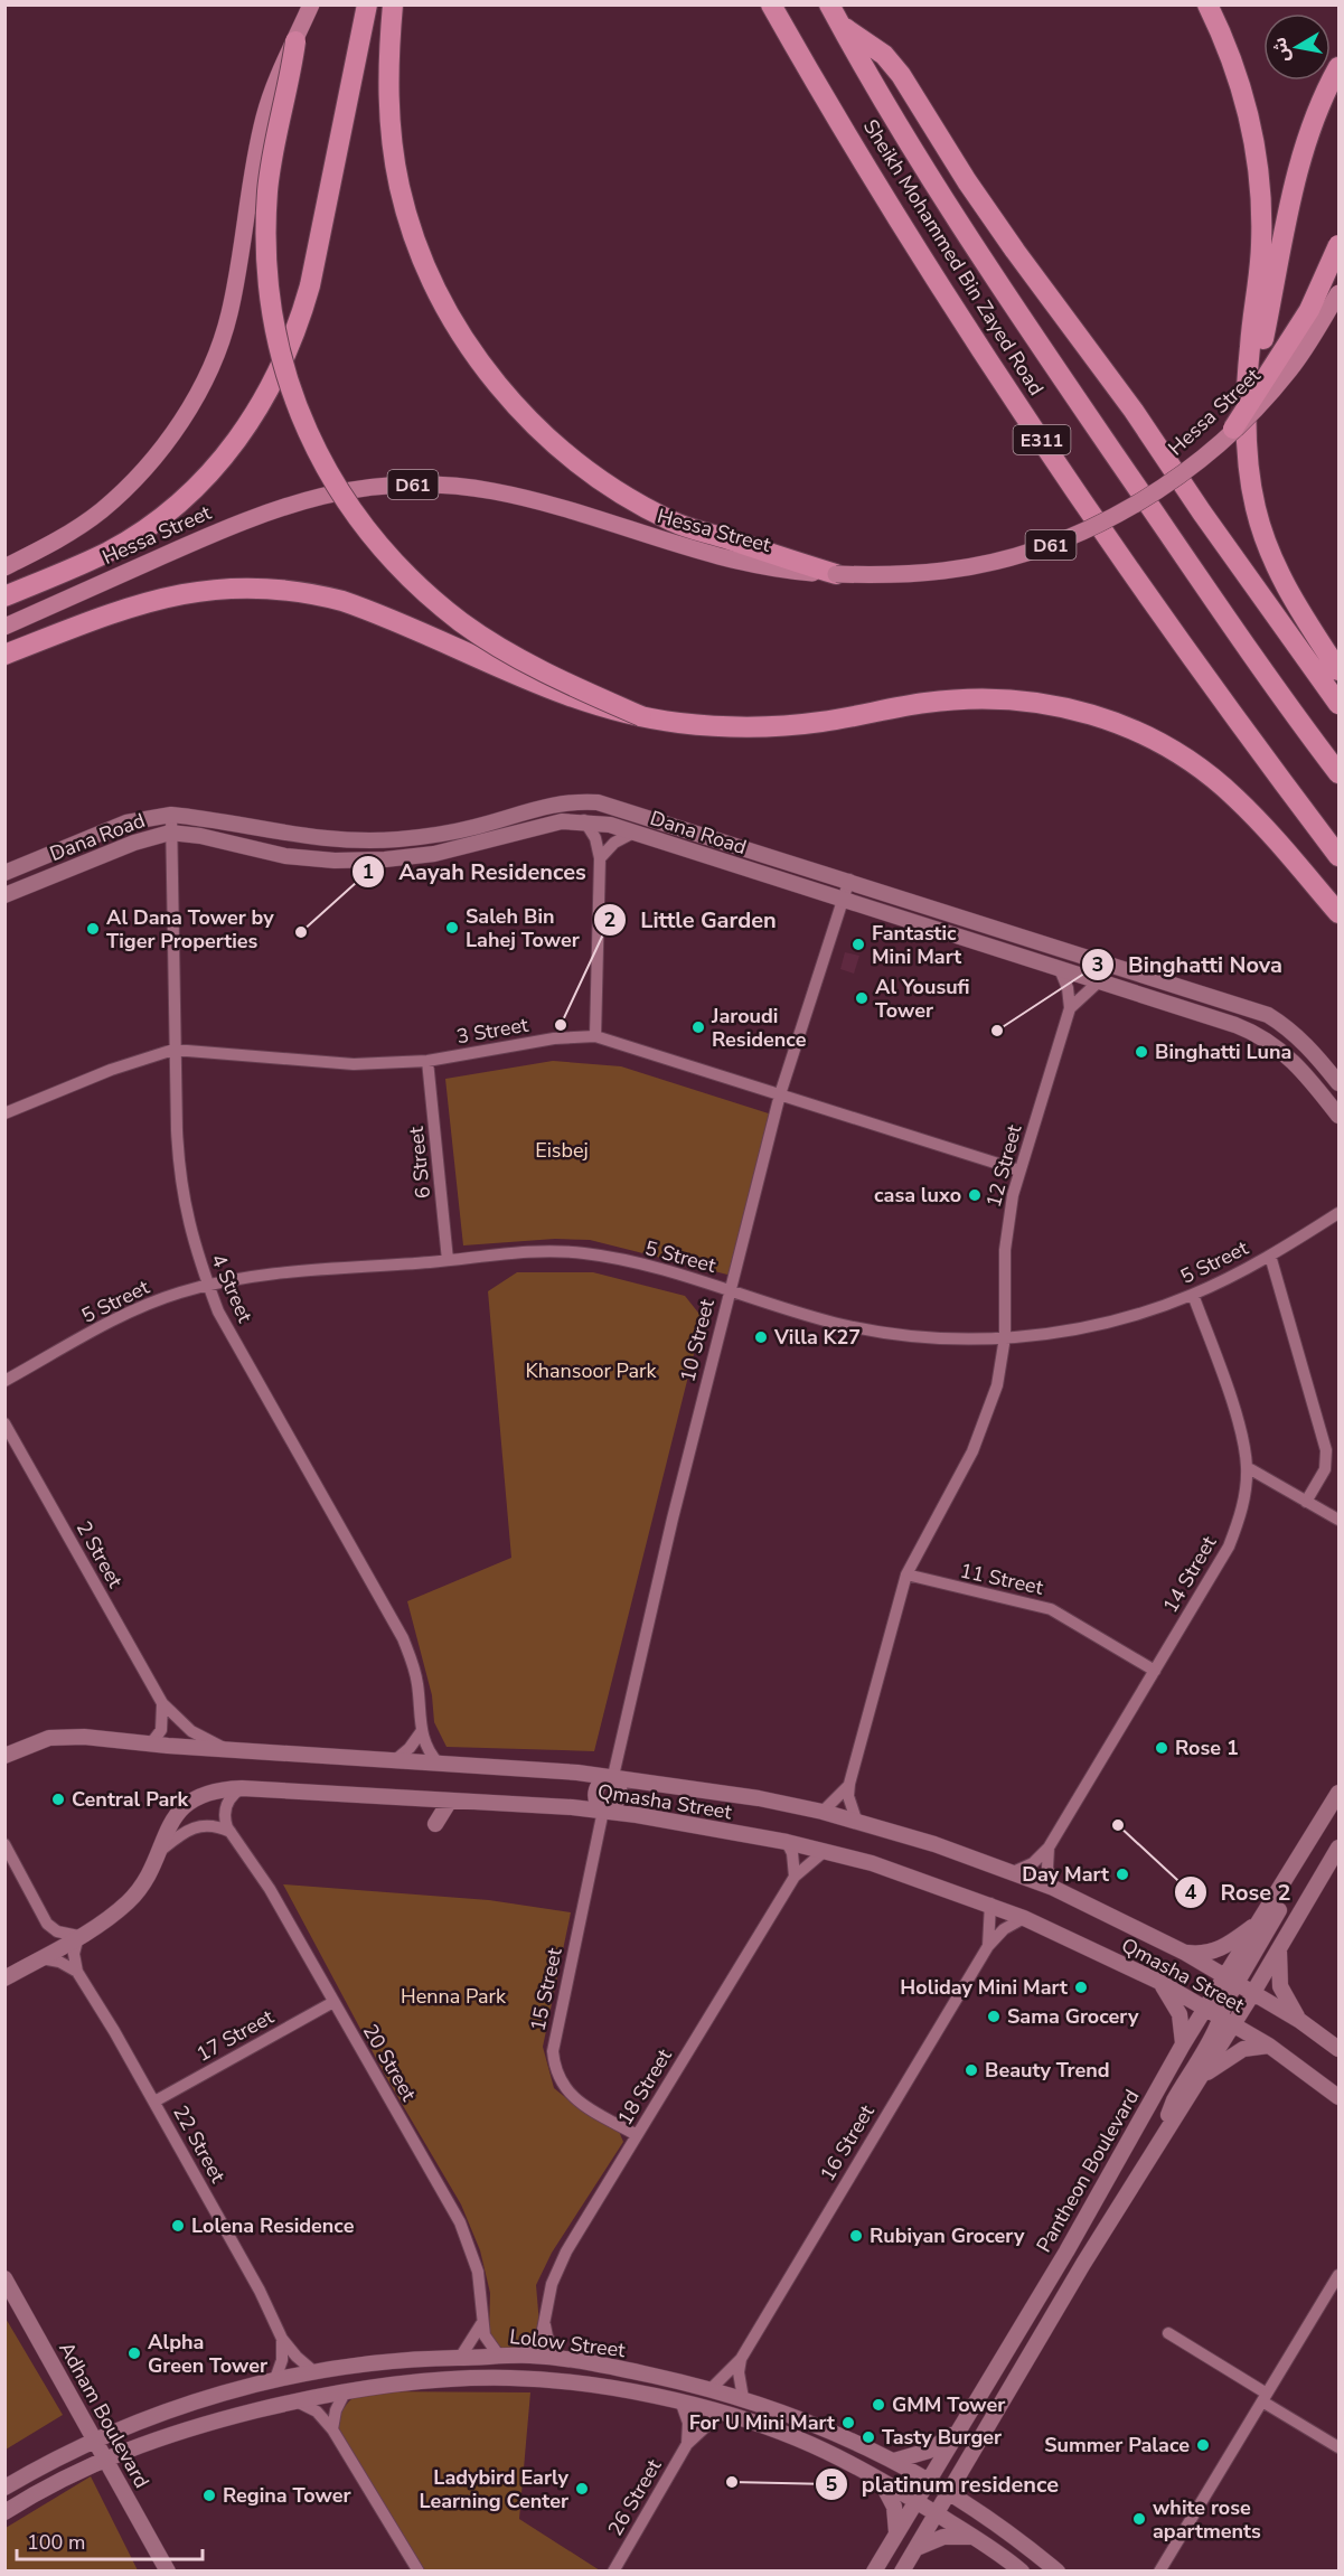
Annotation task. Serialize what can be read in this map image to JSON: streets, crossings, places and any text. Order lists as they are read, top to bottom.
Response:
{
  "streets": {
    "highway": ["Sheikh Mohammed Bin Zayed Road", "E311"],
    "main road": ["Hessa Street", "D61"],
    "street": [
      "Dana Road",
      "3 Street",
      "6 Street",
      "12 Street",
      "5 Street",
      "4 Street",
      "10 Street",
      "2 Street",
      "14 Street",
      "11 Street",
      "Qmasha Street",
      "15 Street",
      "17 Street",
      "20 Street",
      "18 Street",
      "16 Street",
      "22 Street",
      "Pantheon Boulevard",
      "Lolow Street",
      "Adham Boulevard",
      "26 Street"
    ]
  },
  "crossings": [
    ["Dana Road", "12 Street"],
    ["Dana Road", "4 Street"],
    ["Dana Road", "10 Street"],
    ["3 Street", "6 Street"],
    ["3 Street", "12 Street"],
    ["3 Street", "4 Street"],
    ["3 Street", "10 Street"],
    ["6 Street", "5 Street"],
    ["12 Street", "5 Street"],
    ["12 Street", "11 Street"],
    ["5 Street", "4 Street"],
    ["5 Street", "10 Street"],
    ["5 Street", "14 Street"],
    ["4 Street", "Qmasha Street"],
    ["10 Street", "Qmasha Street"],
    ["10 Street", "15 Street"],
    ["2 Street", "Qmasha Street"],
    ["14 Street", "11 Street"],
    ["14 Street", "Qmasha Street"],
    ["Qmasha Street", "15 Street"],
    ["Qmasha Street", "18 Street"],
    ["Qmasha Street", "16 Street"],
    ["Qmasha Street", "Pantheon Boulevard"],
    ["15 Street", "18 Street"],
    ["17 Street", "20 Street"],
    ["17 Street", "22 Street"],
    ["20 Street", "Lolow Street"],
    ["18 Street", "Lolow Street"],
    ["16 Street", "Lolow Street"],
    ["22 Street", "Lolow Street"],
    ["Pantheon Boulevard", "Lolow Street"],
    ["Lolow Street", "Adham Boulevard"],
    ["Lolow Street", "26 Street"]
  ],
  "parks": ["Eisbej", "Khansoor Park", "Henna Park"],
  "places": [
    "Saleh Bin Lahej Tower",
    "Al Dana Tower by Tiger Properties",
    "Aayah Residences",
    "Fantastic Mini Mart",
    "Al Yousufi Tower",
    "Little Garden",
    "Jaroudi Residence",
    "Binghatti Nova",
    "Binghatti Luna",
    "casa luxo",
    "Villa K27",
    "Rose 1",
    "Central Park",
    "Rose 2",
    "Day Mart",
    "Holiday Mini Mart",
    "Sama Grocery",
    "Beauty Trend",
    "Lolena Residence",
    "Rubiyan Grocery",
    "Alpha Green Tower",
    "GMM Tower",
    "For U Mini Mart",
    "Tasty Burger",
    "Summer Palace",
    "platinum residence",
    "Ladybird Early Learning Center",
    "Regina Tower",
    "white rose apartments"
  ],
  "scale_bar": "100 m",
  "north": "left"
}
